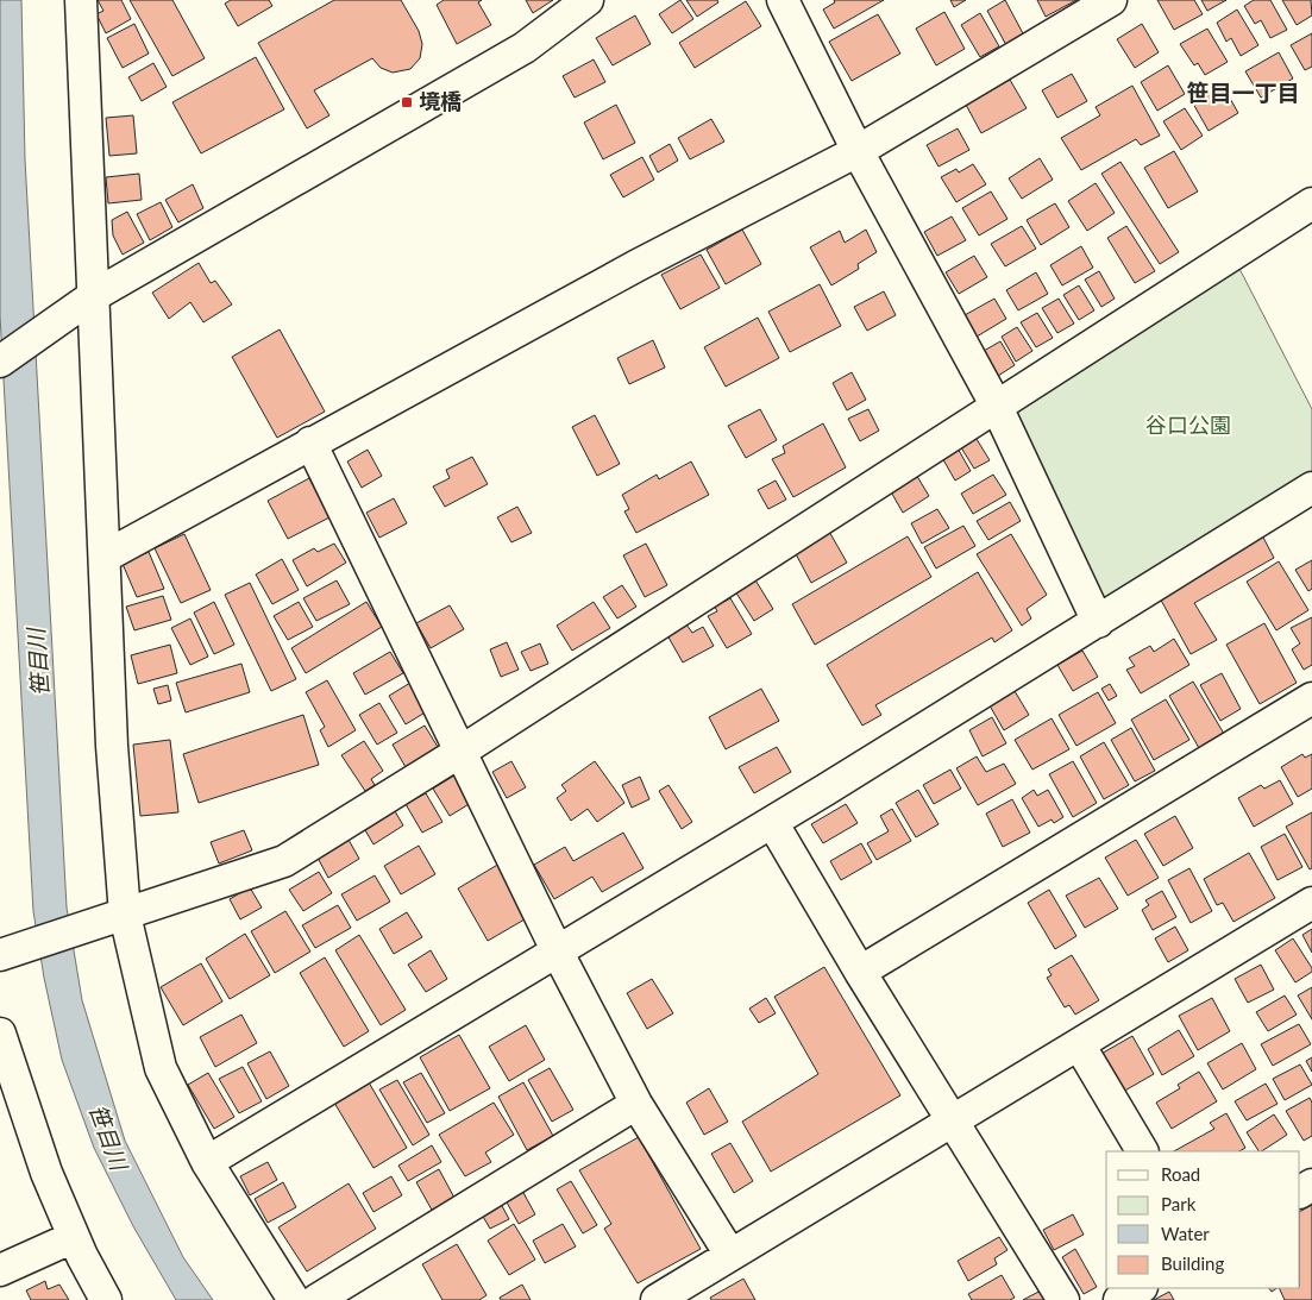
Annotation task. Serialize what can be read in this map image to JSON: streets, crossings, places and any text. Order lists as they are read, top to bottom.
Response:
{
  "districts": ["笹目一丁目"],
  "water": ["笹目川"],
  "parks": ["谷口公園"],
  "places": {
    "transit": ["境橋"]
  },
  "legend": [
    "Road",
    "Park",
    "Water",
    "Building"
  ]
}
